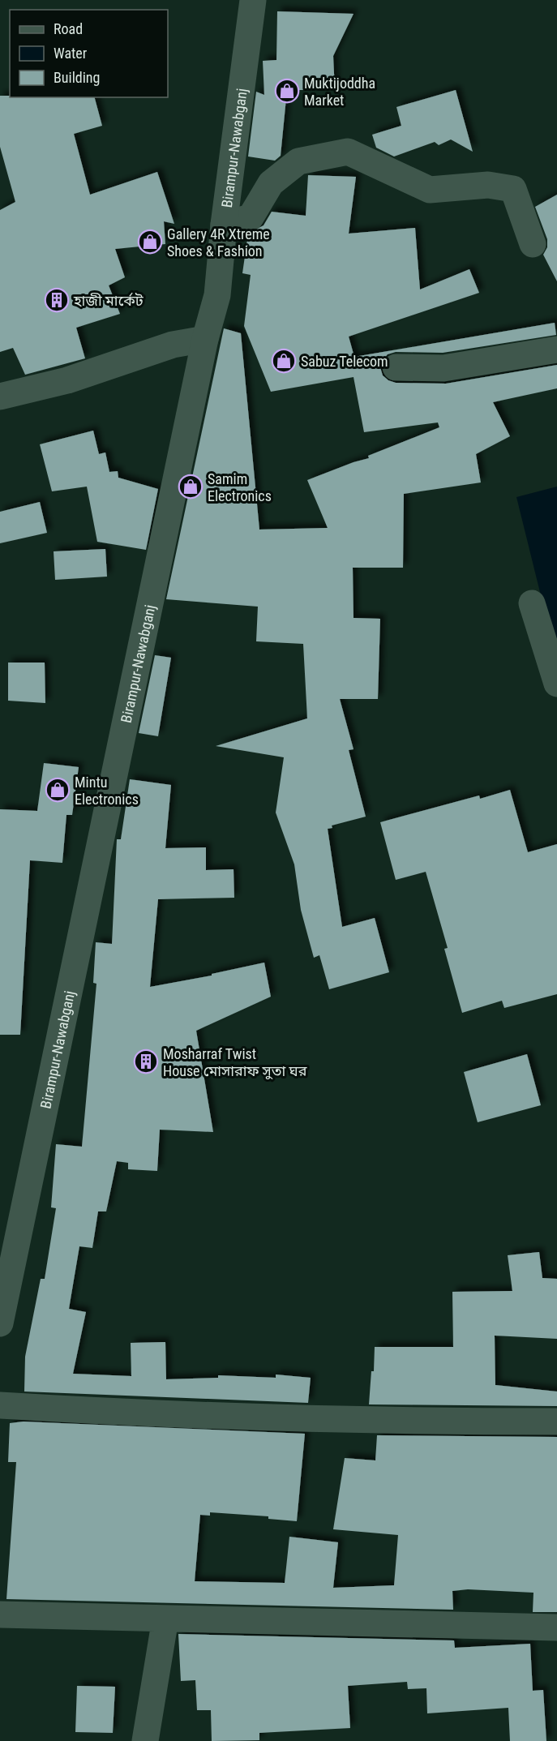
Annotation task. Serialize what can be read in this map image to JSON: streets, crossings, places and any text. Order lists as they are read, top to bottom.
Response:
{
  "streets": {
    "street": ["Birampur-Nawabganj"]
  },
  "places": {
    "shop": [
      "Muktijoddha Market",
      "Gallery 4R Xtreme Shoes & Fashion",
      "Sabuz Telecom",
      "Samim Electronics",
      "Mintu Electronics"
    ],
    "building": ["হাজী মার্কেট", "Mosharraf Twist House মোসারাফ সুতা ঘর"]
  },
  "legend": ["Road", "Water", "Building"]
}
